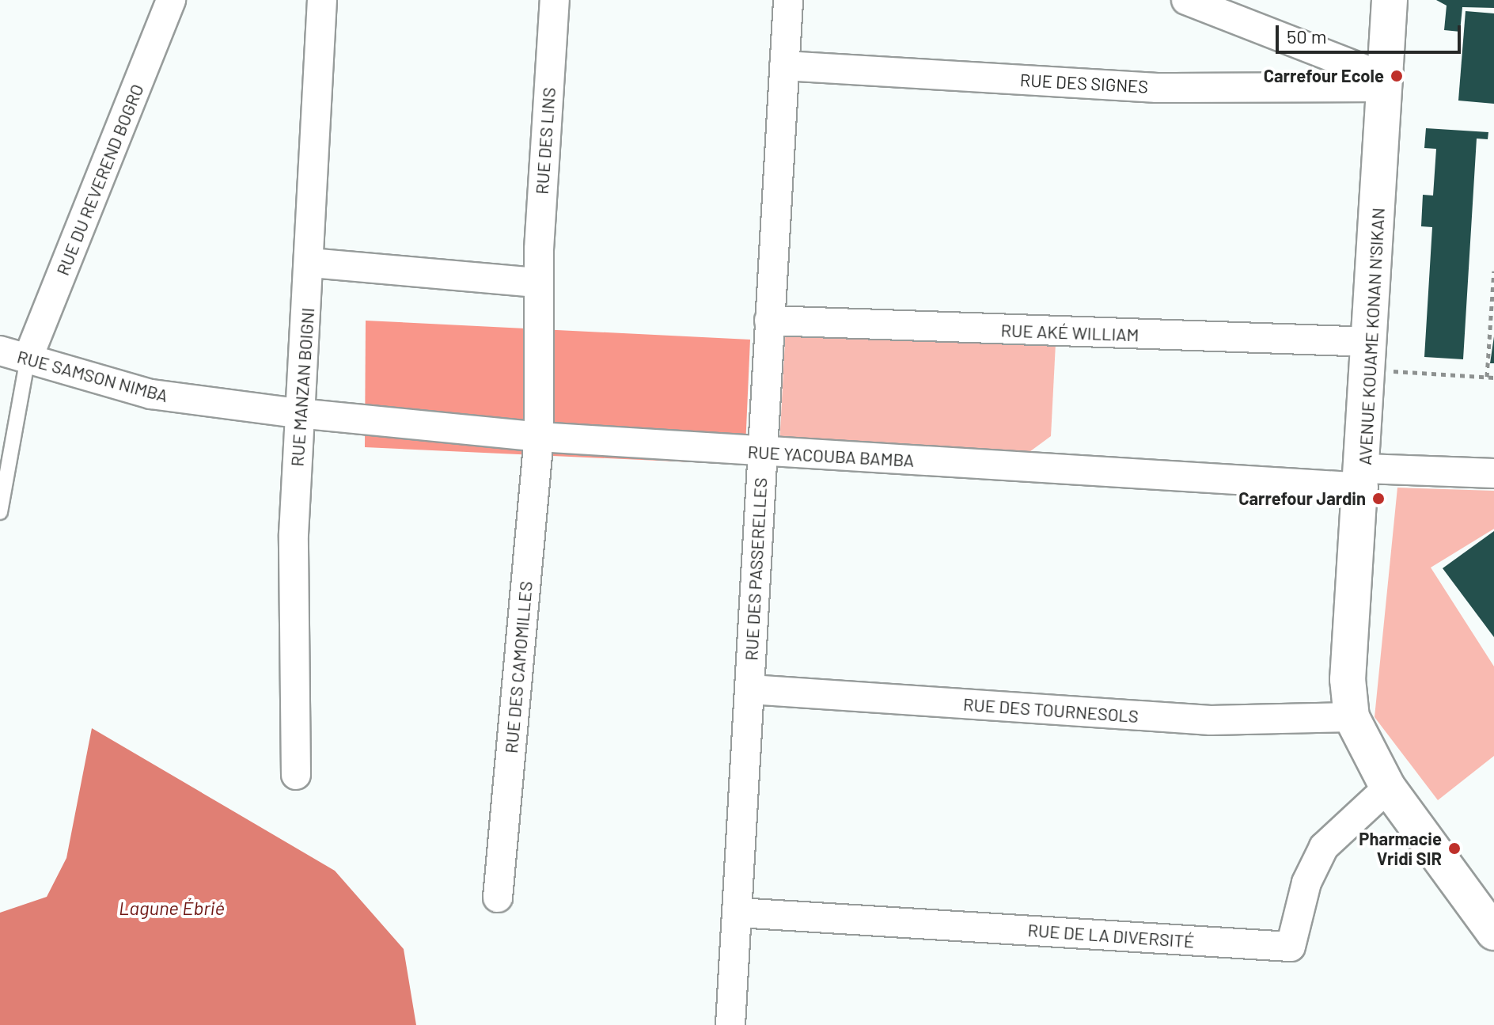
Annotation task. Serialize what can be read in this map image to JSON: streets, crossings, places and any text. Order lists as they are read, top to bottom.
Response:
{
  "streets": {
    "street": [
      "RUE DES SIGNES",
      "RUE DES LINS",
      "RUE DU REVEREND BOGRO",
      "RUE AKÉ WILLIAM",
      "AVENUE KOUAME KONAN N'SIKAN",
      "RUE SAMSON NIMBA",
      "RUE MANZAN BOIGNI",
      "RUE YACOUBA BAMBA",
      "RUE DES PASSERELLES",
      "RUE DES CAMOMILLES",
      "RUE DES TOURNESOLS",
      "RUE DE LA DIVERSITÉ"
    ]
  },
  "crossings": [
    ["RUE DES SIGNES", "AVENUE KOUAME KONAN N'SIKAN"],
    ["RUE DES SIGNES", "RUE DES PASSERELLES"],
    ["RUE DES LINS", "RUE YACOUBA BAMBA"],
    ["RUE DES LINS", "RUE DES CAMOMILLES"],
    ["RUE DU REVEREND BOGRO", "RUE SAMSON NIMBA"],
    ["RUE AKÉ WILLIAM", "AVENUE KOUAME KONAN N'SIKAN"],
    ["RUE AKÉ WILLIAM", "RUE DES PASSERELLES"],
    ["AVENUE KOUAME KONAN N'SIKAN", "RUE YACOUBA BAMBA"],
    ["AVENUE KOUAME KONAN N'SIKAN", "RUE DES TOURNESOLS"],
    ["AVENUE KOUAME KONAN N'SIKAN", "RUE DE LA DIVERSITÉ"],
    ["RUE SAMSON NIMBA", "RUE MANZAN BOIGNI"],
    ["RUE SAMSON NIMBA", "RUE YACOUBA BAMBA"],
    ["RUE MANZAN BOIGNI", "RUE YACOUBA BAMBA"],
    ["RUE YACOUBA BAMBA", "RUE DES PASSERELLES"],
    ["RUE YACOUBA BAMBA", "RUE DES CAMOMILLES"],
    ["RUE DES PASSERELLES", "RUE DES TOURNESOLS"],
    ["RUE DES PASSERELLES", "RUE DE LA DIVERSITÉ"]
  ],
  "water": ["Lagune Ébrié"],
  "places": ["Carrefour Ecole", "Carrefour Jardin", "Pharmacie Vridi SIR"],
  "scale_bar": "50 m"
}
